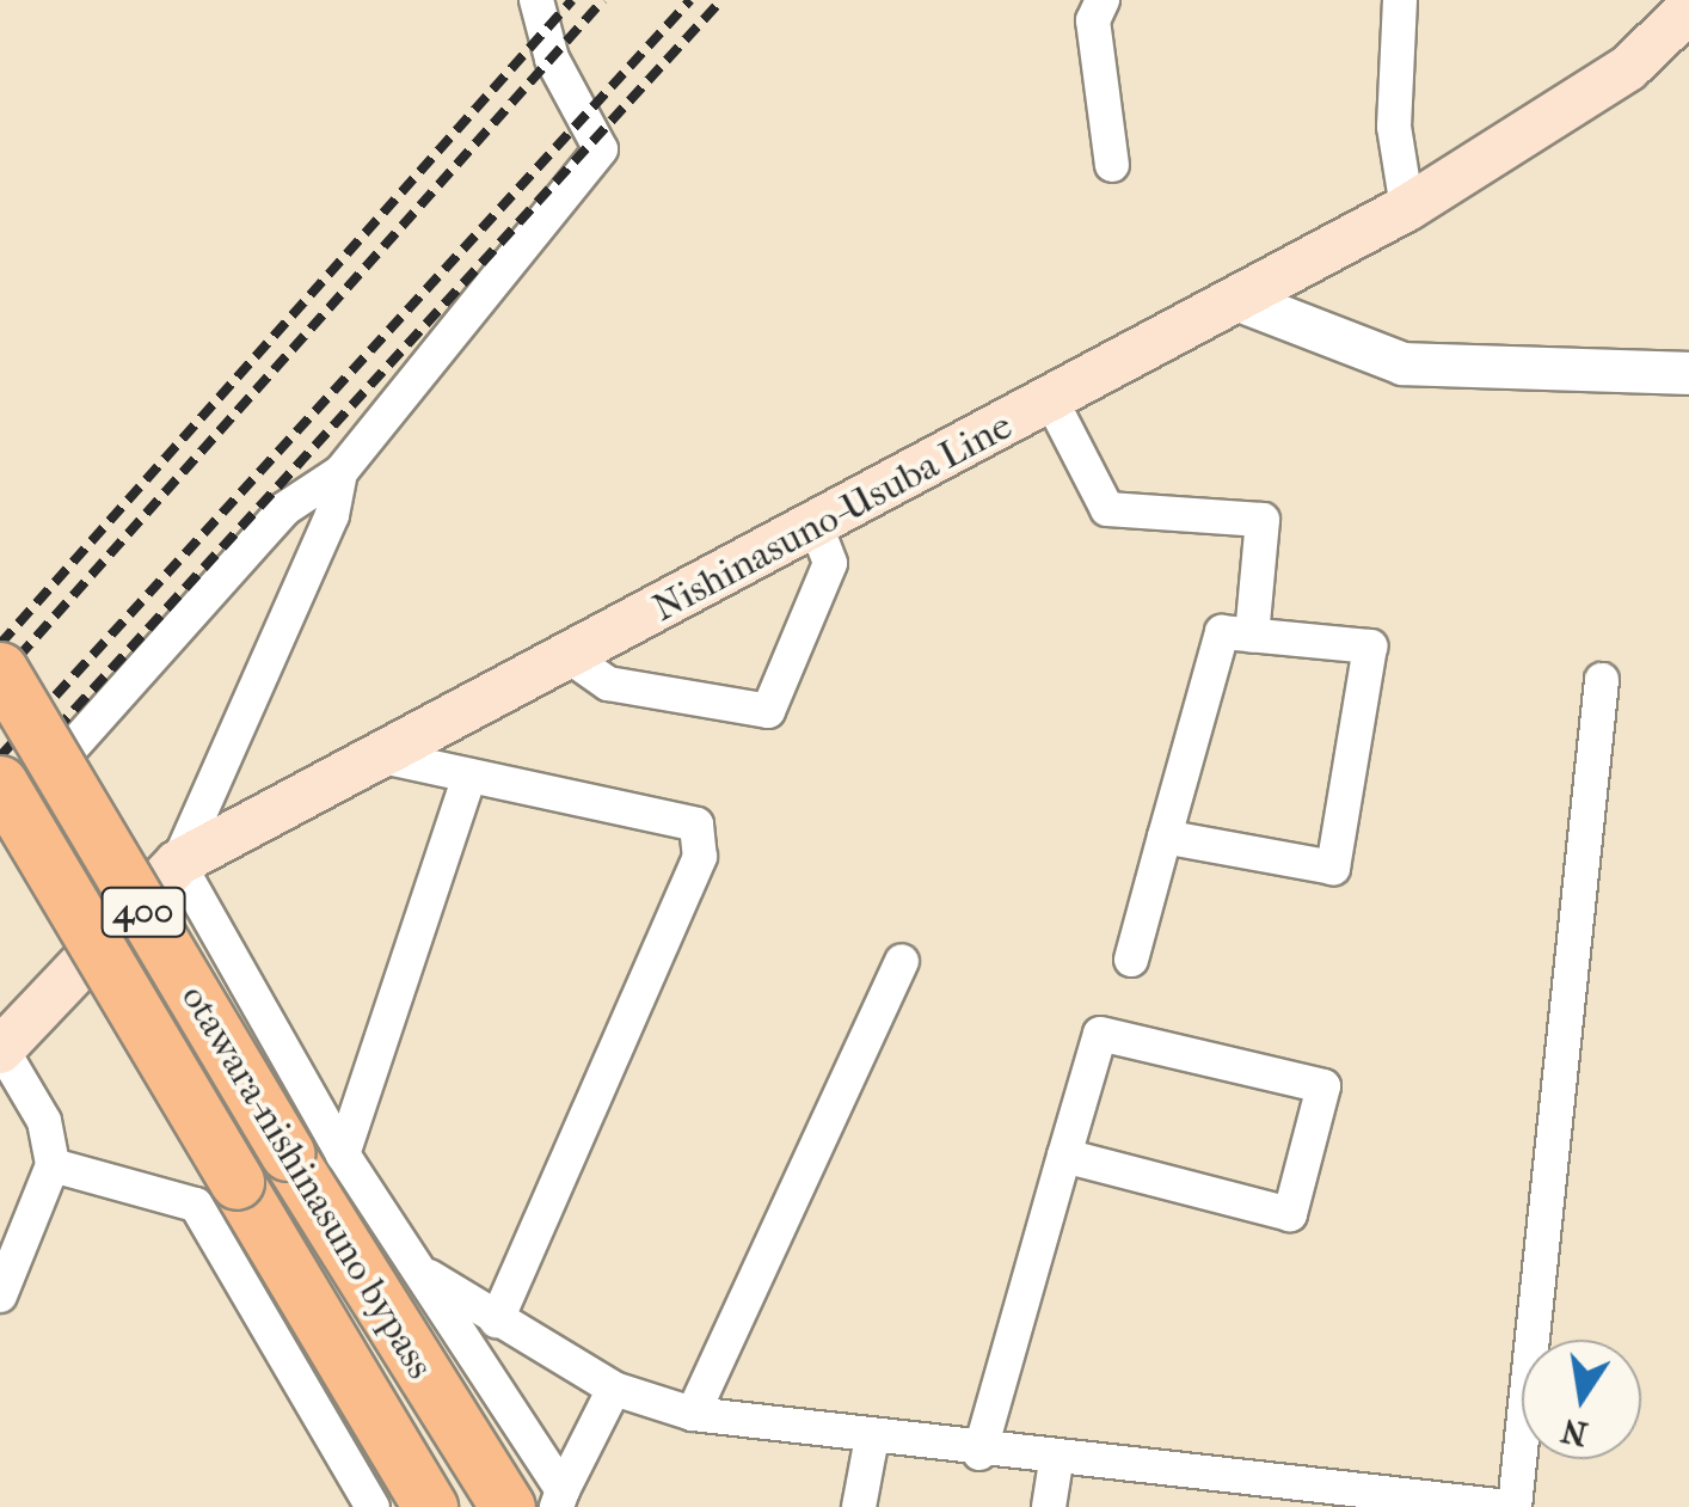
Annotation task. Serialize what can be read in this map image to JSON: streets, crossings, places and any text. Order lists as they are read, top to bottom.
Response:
{
  "streets": {
    "highway": ["400", "otawara-nishinasuno bypass"],
    "main road": ["Nishinasuno-Usuba Line"]
  },
  "north": "bottom"
}
